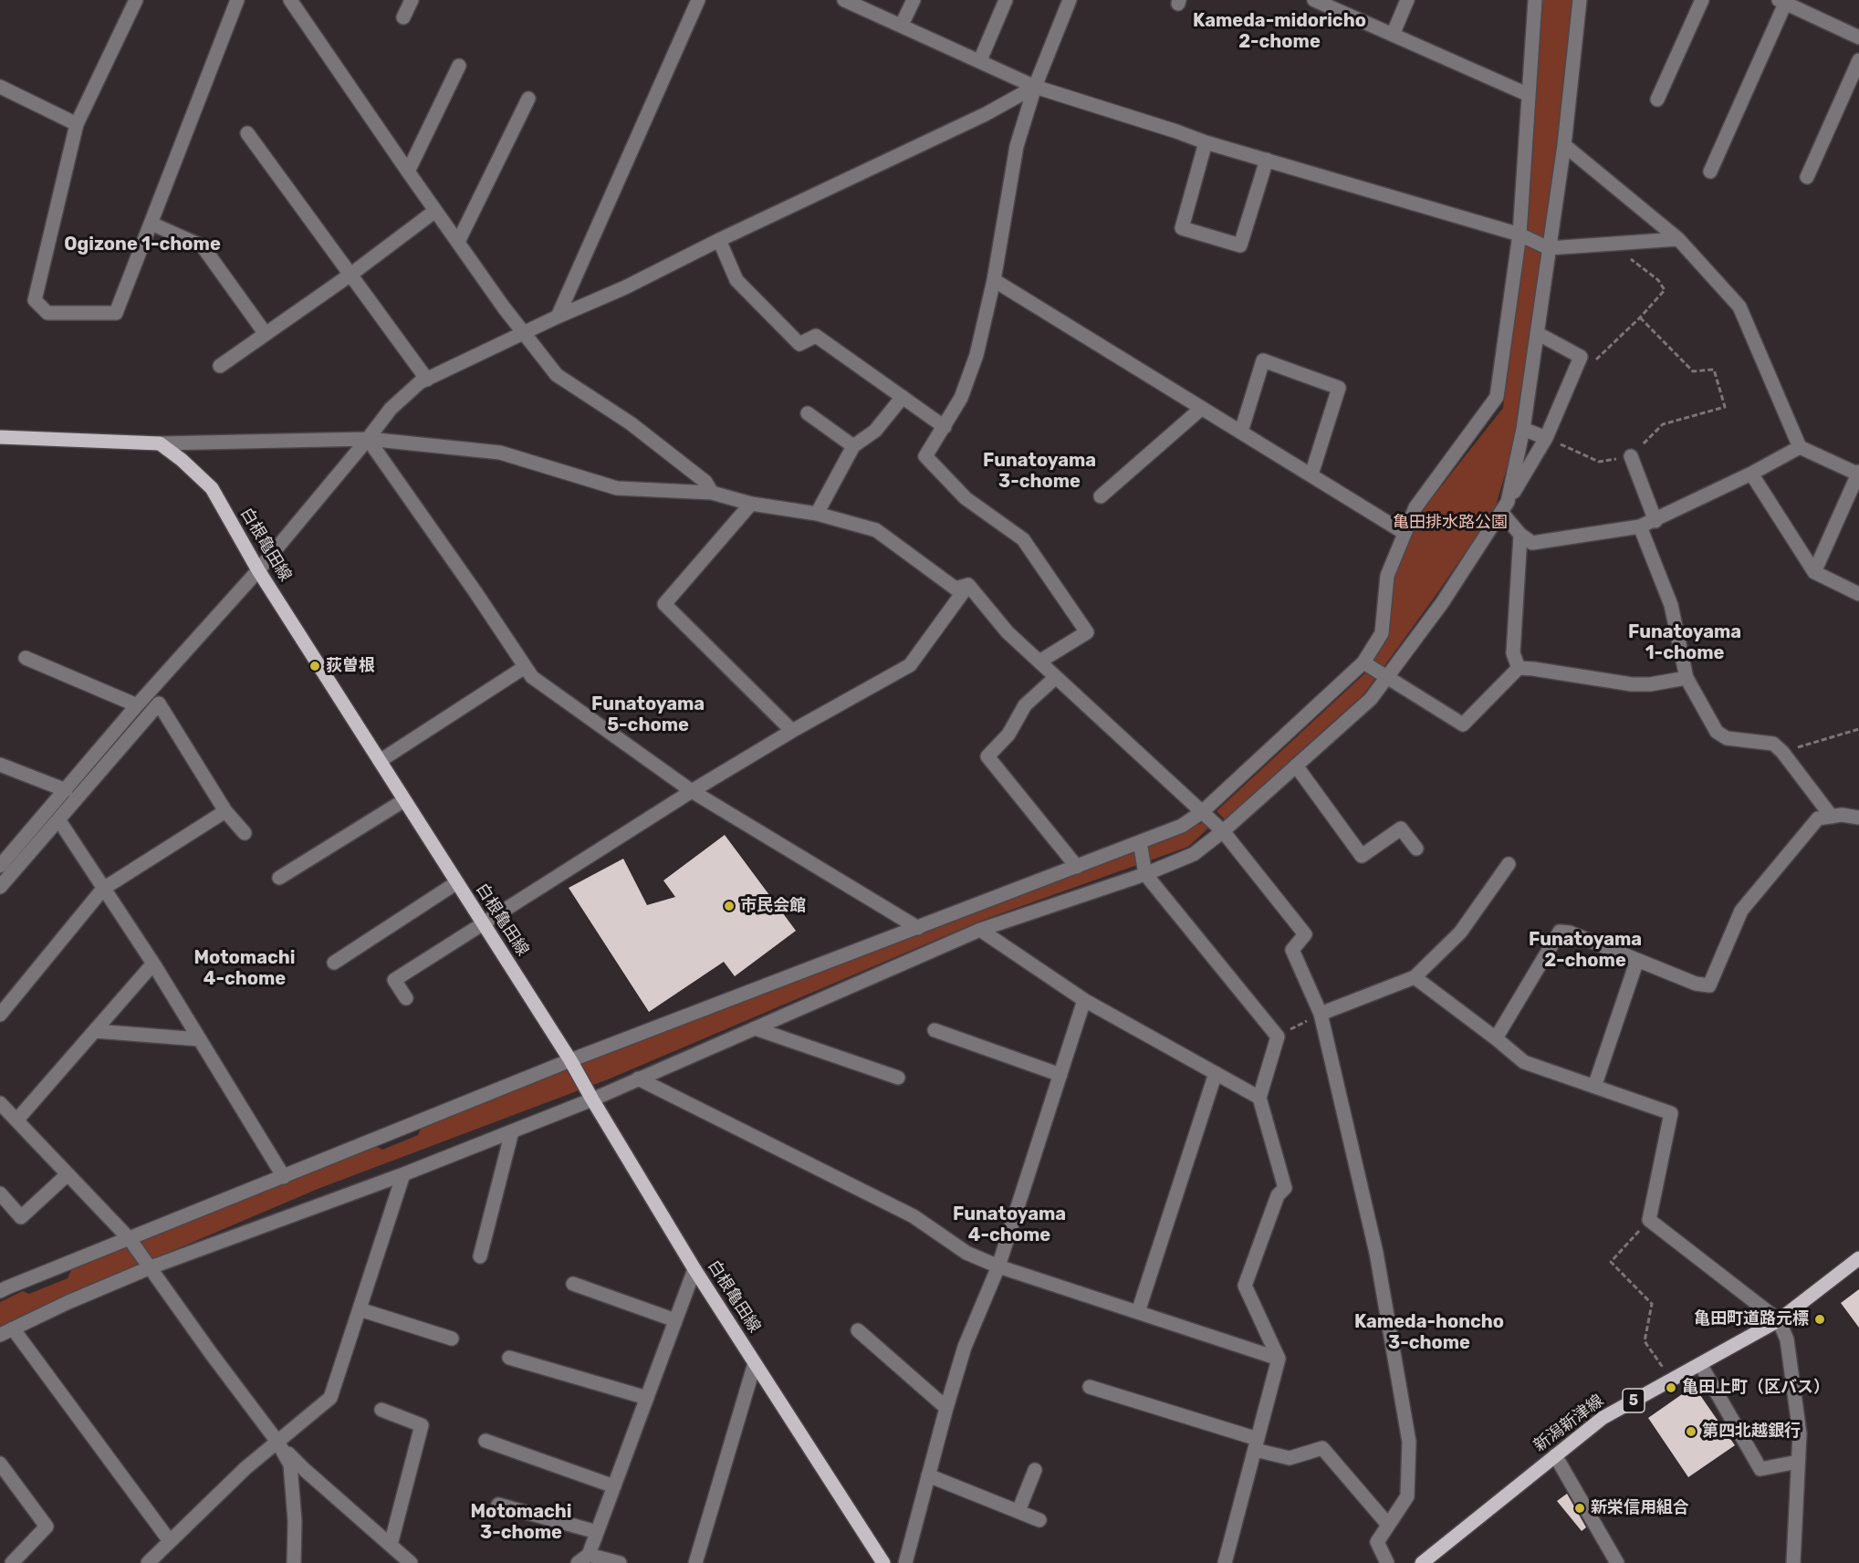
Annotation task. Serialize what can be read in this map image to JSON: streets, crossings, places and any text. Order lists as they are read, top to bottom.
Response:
{
  "streets": {
    "main road": ["白根亀田線", "5", "新潟新津線"]
  },
  "districts": [
    "Kameda-midoricho 2-chome",
    "Ogizone 1-chome",
    "Funatoyama 3-chome",
    "Funatoyama 1-chome",
    "Funatoyama 5-chome",
    "Funatoyama 2-chome",
    "Motomachi 4-chome",
    "Funatoyama 4-chome",
    "Kameda-honcho 3-chome",
    "Motomachi 3-chome"
  ],
  "parks": ["亀田排水路公園"],
  "places": [
    "荻曽根",
    "市民会館",
    "亀田町道路元標",
    "亀田上町（区バス）",
    "第四北越銀行",
    "新栄信用組合"
  ]
}
